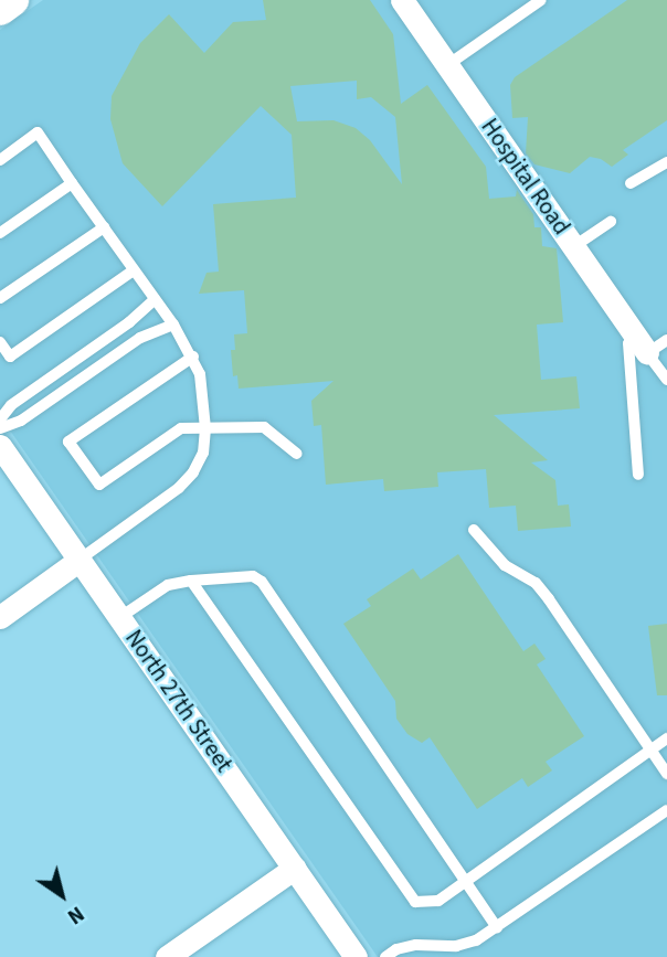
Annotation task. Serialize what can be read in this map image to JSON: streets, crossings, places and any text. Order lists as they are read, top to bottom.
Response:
{
  "streets": {
    "street": ["Hospital Road", "North 27th Street"]
  },
  "north": "bottom right"
}
